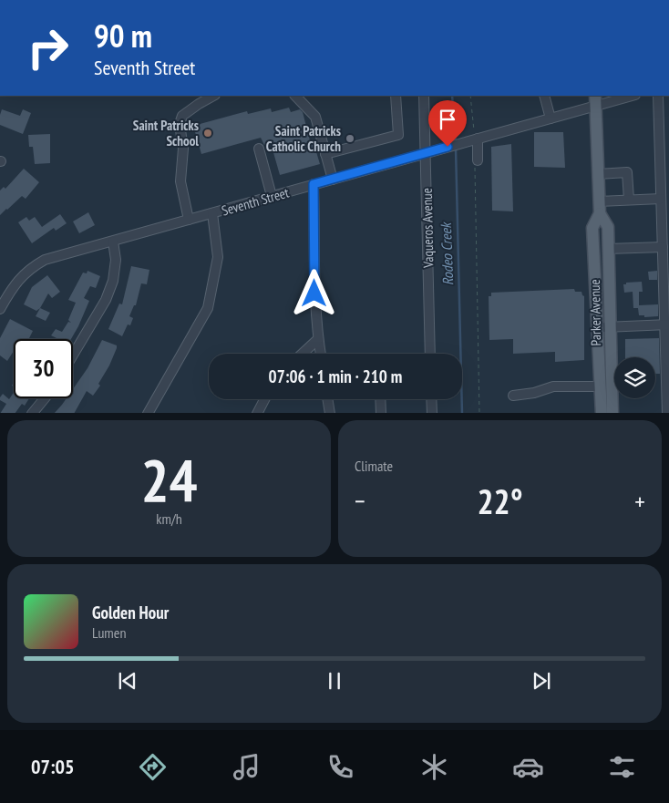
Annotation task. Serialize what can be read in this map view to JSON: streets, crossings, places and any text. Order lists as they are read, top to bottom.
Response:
{
  "streets": {
    "main road": ["Parker Avenue"],
    "street": ["Seventh Street", "Vaqueros Avenue"]
  },
  "crossings": [
    ["Seventh Street", "Vaqueros Avenue"],
    ["Seventh Street", "Parker Avenue"]
  ],
  "water": ["Rodeo Creek"],
  "places": ["Saint Patricks School", "Saint Patricks Catholic Church"],
  "page": {
    "turn": ["90 m", "Seventh Street"],
    "limit": "30",
    "trip": "07:06 · 1 min · 210 m",
    "tile": [
      ["24", "km/h"],
      "Climate"
    ],
    "heat": ["−", "22°", "+"],
    "song": ["Golden Hour", "Lumen"],
    "tabs": "07:05"
  }
}
